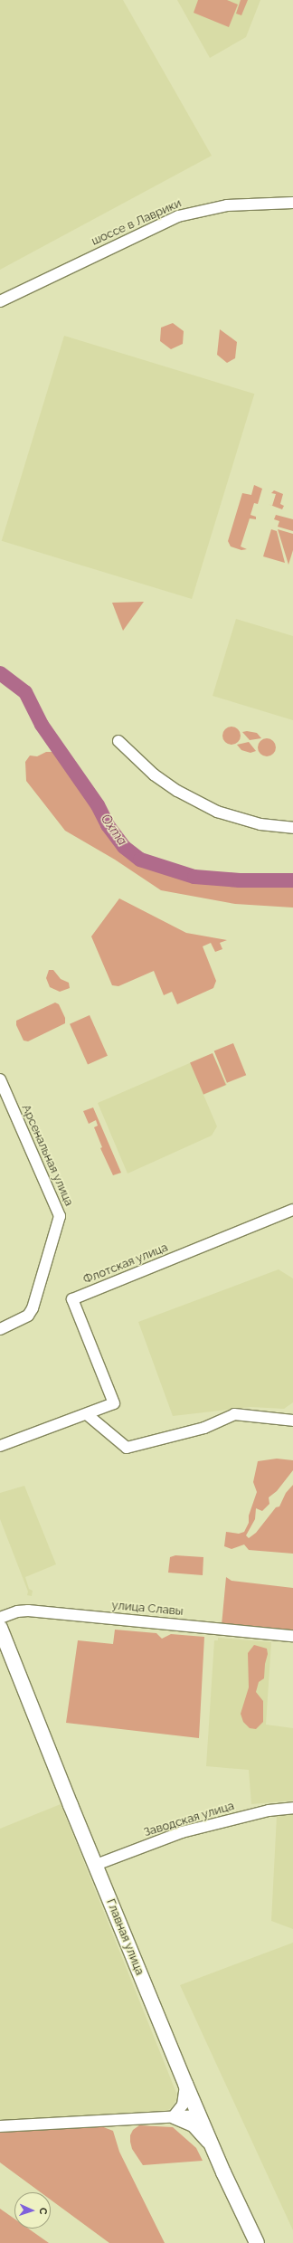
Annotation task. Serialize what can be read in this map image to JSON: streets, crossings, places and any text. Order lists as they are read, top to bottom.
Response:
{
  "streets": {
    "main road": ["Главная улица"],
    "street": [
      "шоссе в Лаврики",
      "Арсенальная улица",
      "Флотская улица",
      "улица Славы",
      "Заводская улица"
    ]
  },
  "crossings": [
    ["Заводская улица", "Главная улица"]
  ],
  "water": ["Охта"],
  "north": "right"
}
